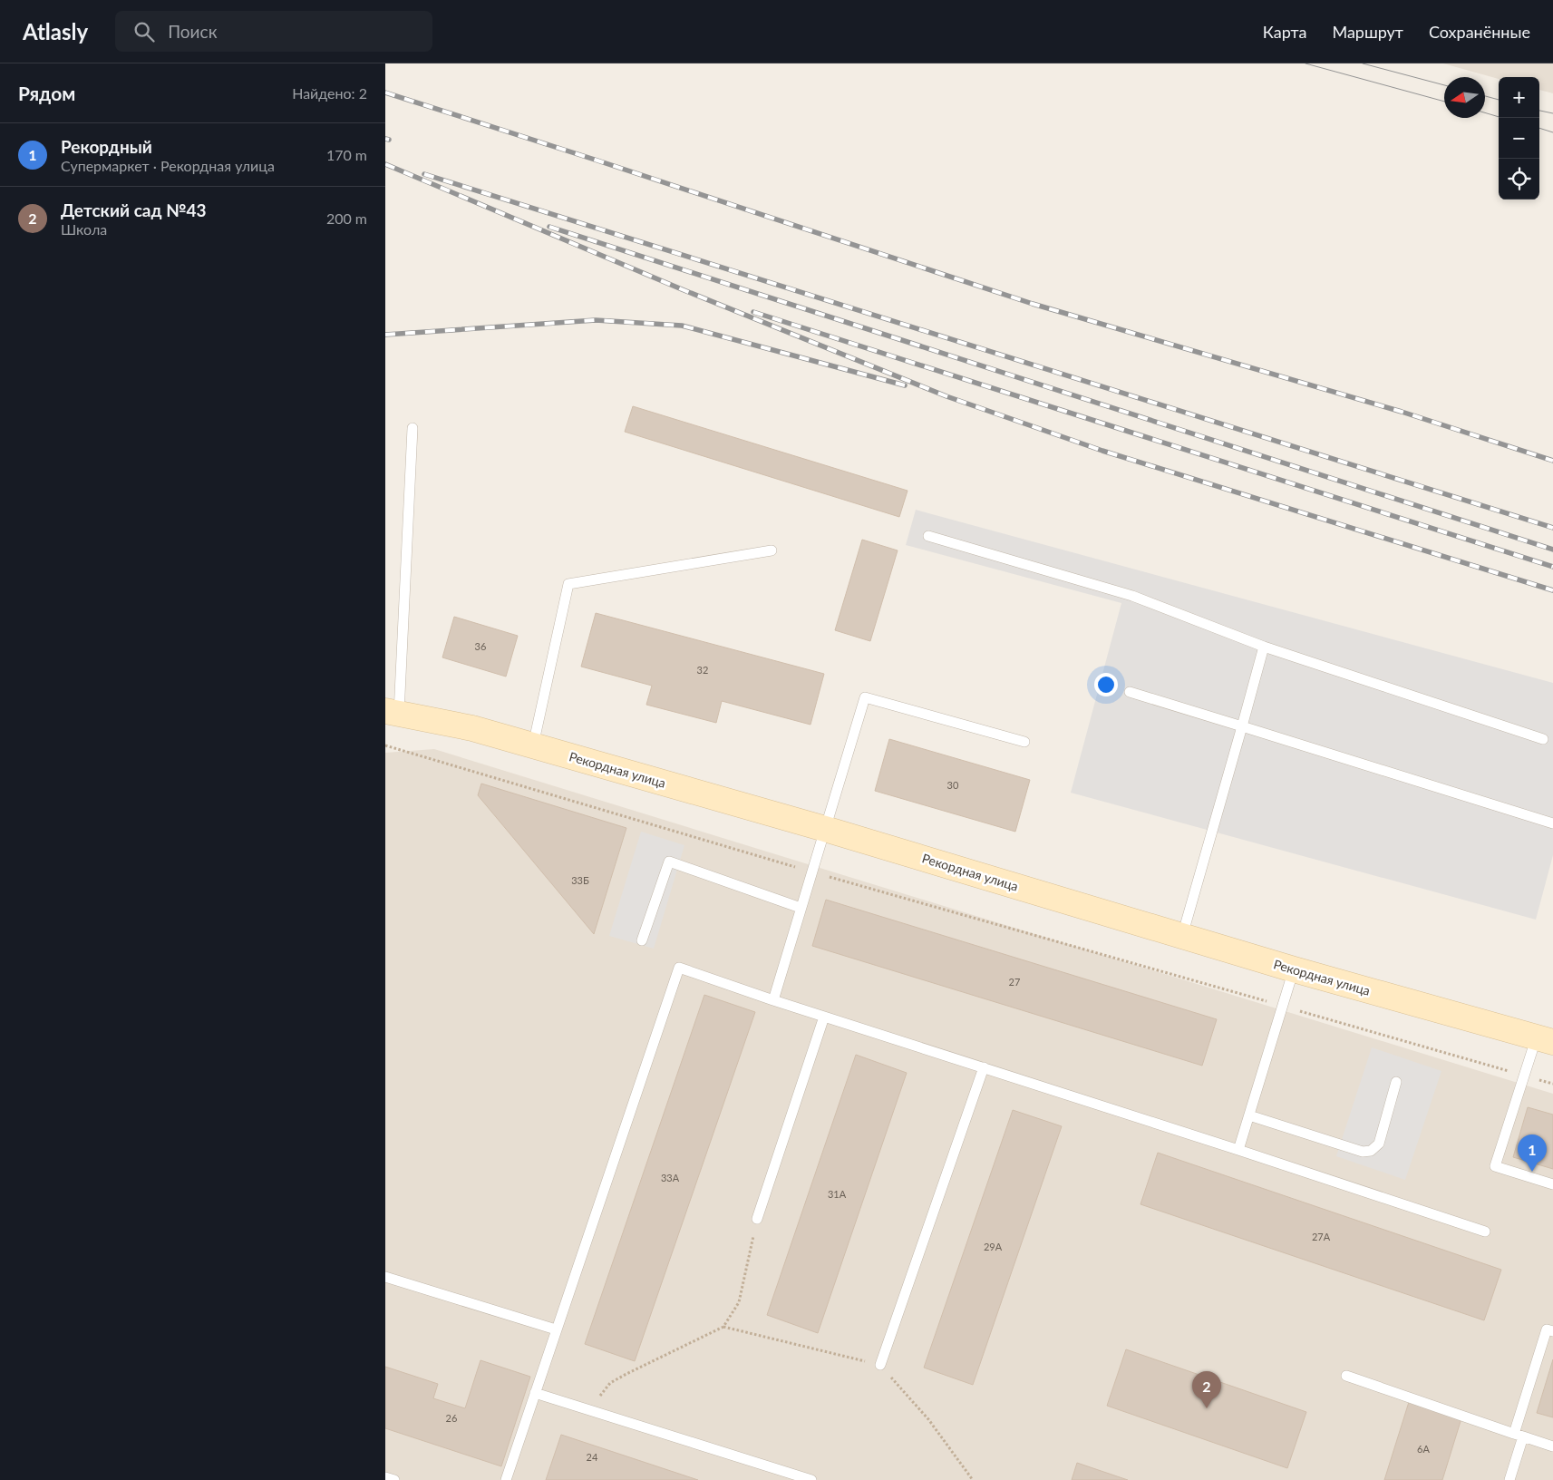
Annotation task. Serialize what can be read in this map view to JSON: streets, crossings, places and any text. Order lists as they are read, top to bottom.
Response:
{
  "streets": {
    "main road": ["Рекордная улица"]
  },
  "house_numbers": [
    "36",
    "32",
    "30",
    "33Б",
    "27",
    "33А",
    "31А",
    "27А",
    "29А",
    "26",
    "6А",
    "24"
  ],
  "north": "left",
  "page": {
    "header": "Atlasly",
    "search": "Поиск",
    "nav": ["Карта", "Маршрут", "Сохранённые"],
    "heading": ["Рядом", "Найдено: 2"],
    "map_buttons": ["+", "−"],
    "list": [
      {
        "mark": "1",
        "name": "Рекордный",
        "note": "Супермаркет · Рекордная улица",
        "value": "170 m"
      },
      {
        "mark": "2",
        "name": "Детский сад №43",
        "note": "Школа",
        "value": "200 m"
      }
    ],
    "pins": ["1", "2"]
  }
}
